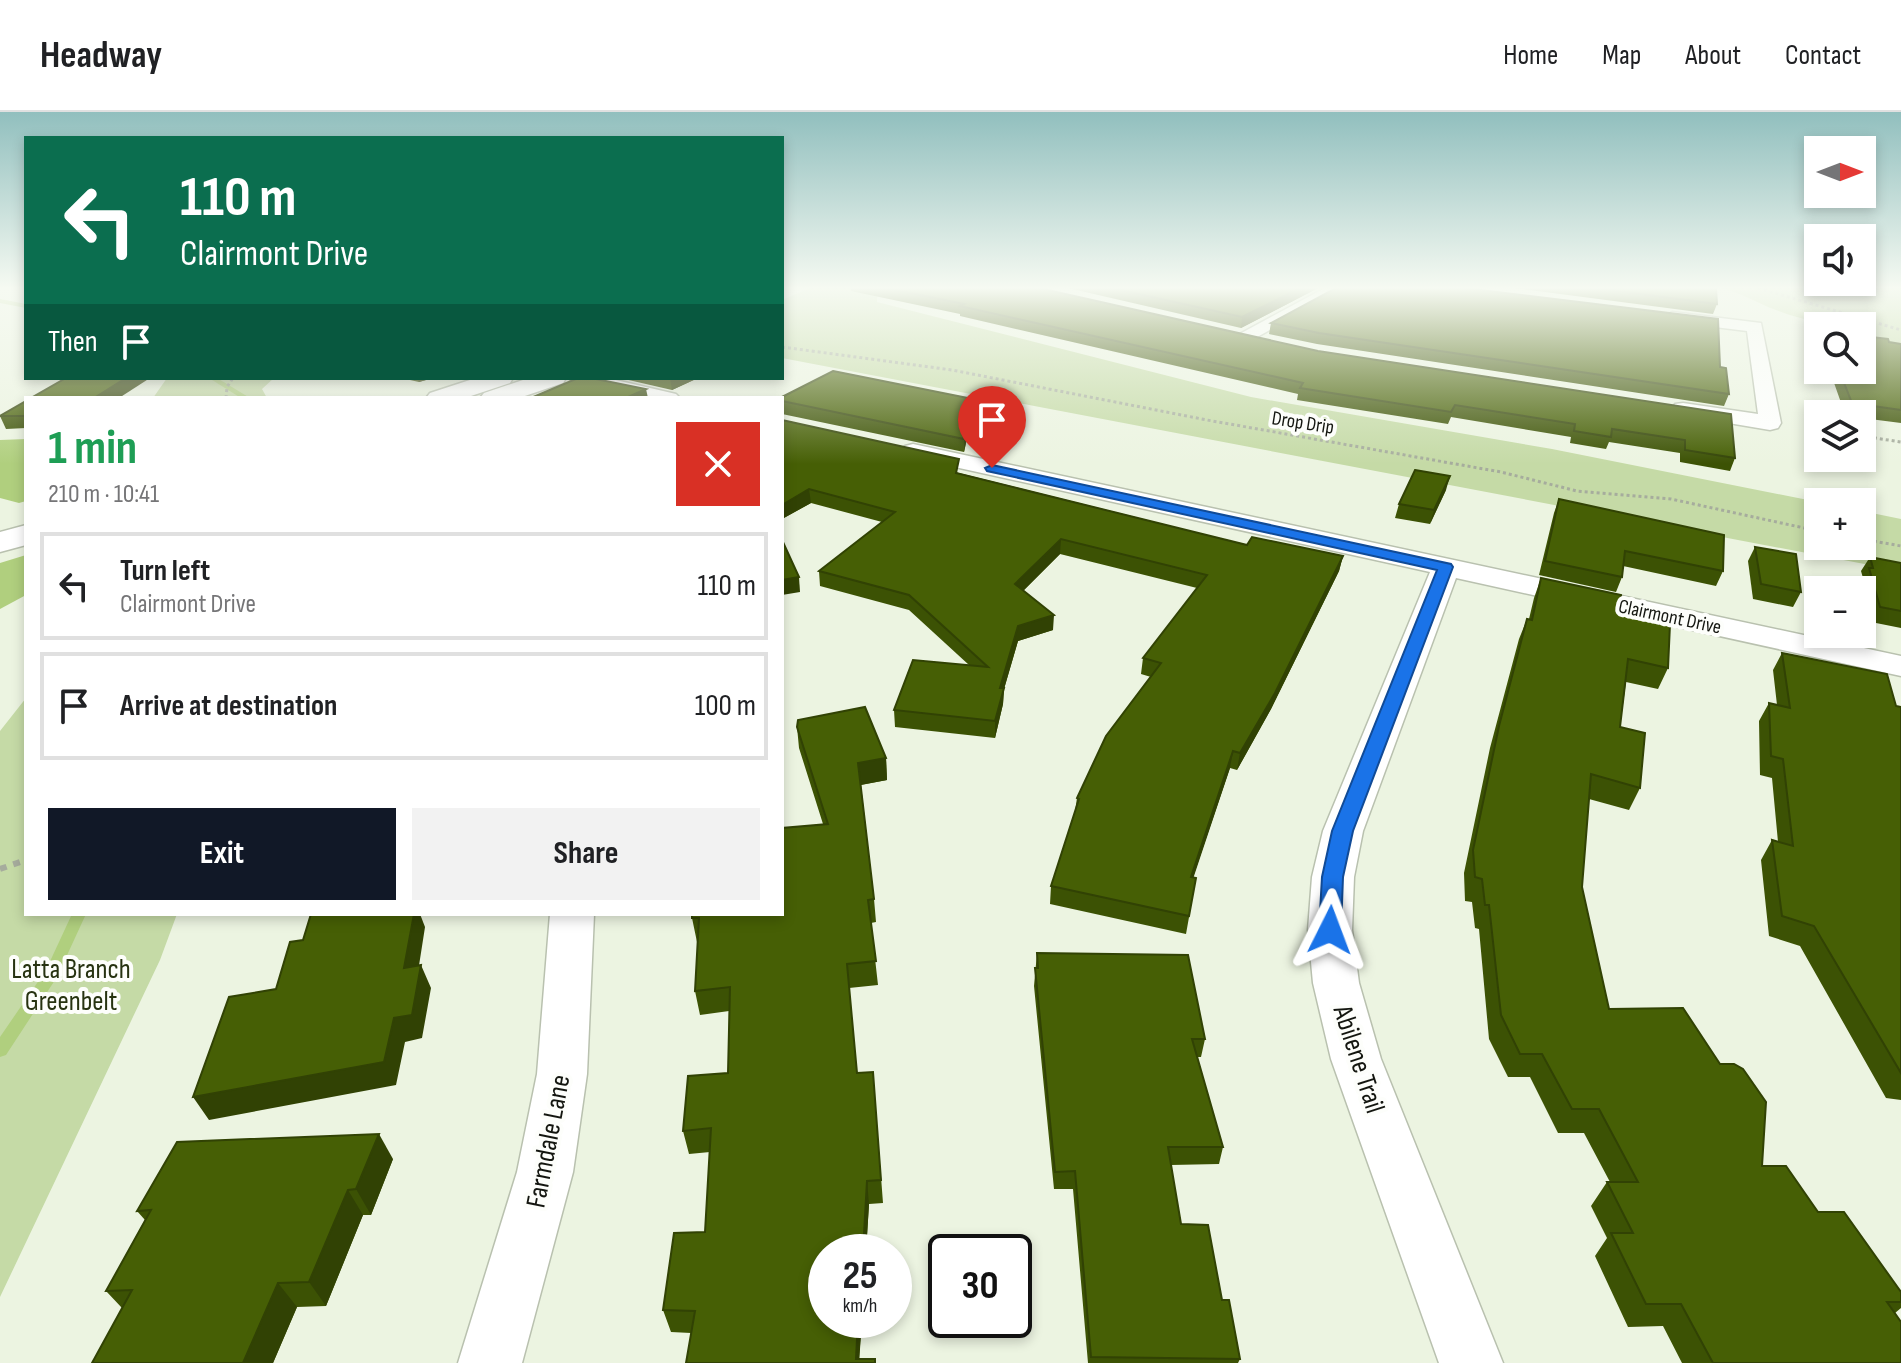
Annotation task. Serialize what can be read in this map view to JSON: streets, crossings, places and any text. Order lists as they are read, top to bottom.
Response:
{
  "streets": {
    "street": ["Clairmont Drive", "Abilene Trail", "Farmdale Lane"],
    "path": ["Drop Drip"]
  },
  "crossings": [
    ["Clairmont Drive", "Abilene Trail"]
  ],
  "parks": ["Latta Branch Greenbelt"],
  "north": "right",
  "page": {
    "header": "Headway",
    "nav": [
      "Home",
      "Map",
      "About",
      "Contact"
    ],
    "map_buttons": ["+", "−"],
    "turn": ["110 m", "Clairmont Drive"],
    "then": "Then",
    "heading": ["1 min", "210 m · 10:41"],
    "list": [
      {
        "name": "Turn left",
        "note": "Clairmont Drive",
        "value": "110 m"
      },
      {
        "name": "Arrive at destination",
        "value": "100 m"
      }
    ],
    "buttons": ["Exit", "Share"],
    "speed": "25 km/h",
    "limit": "30"
  }
}
